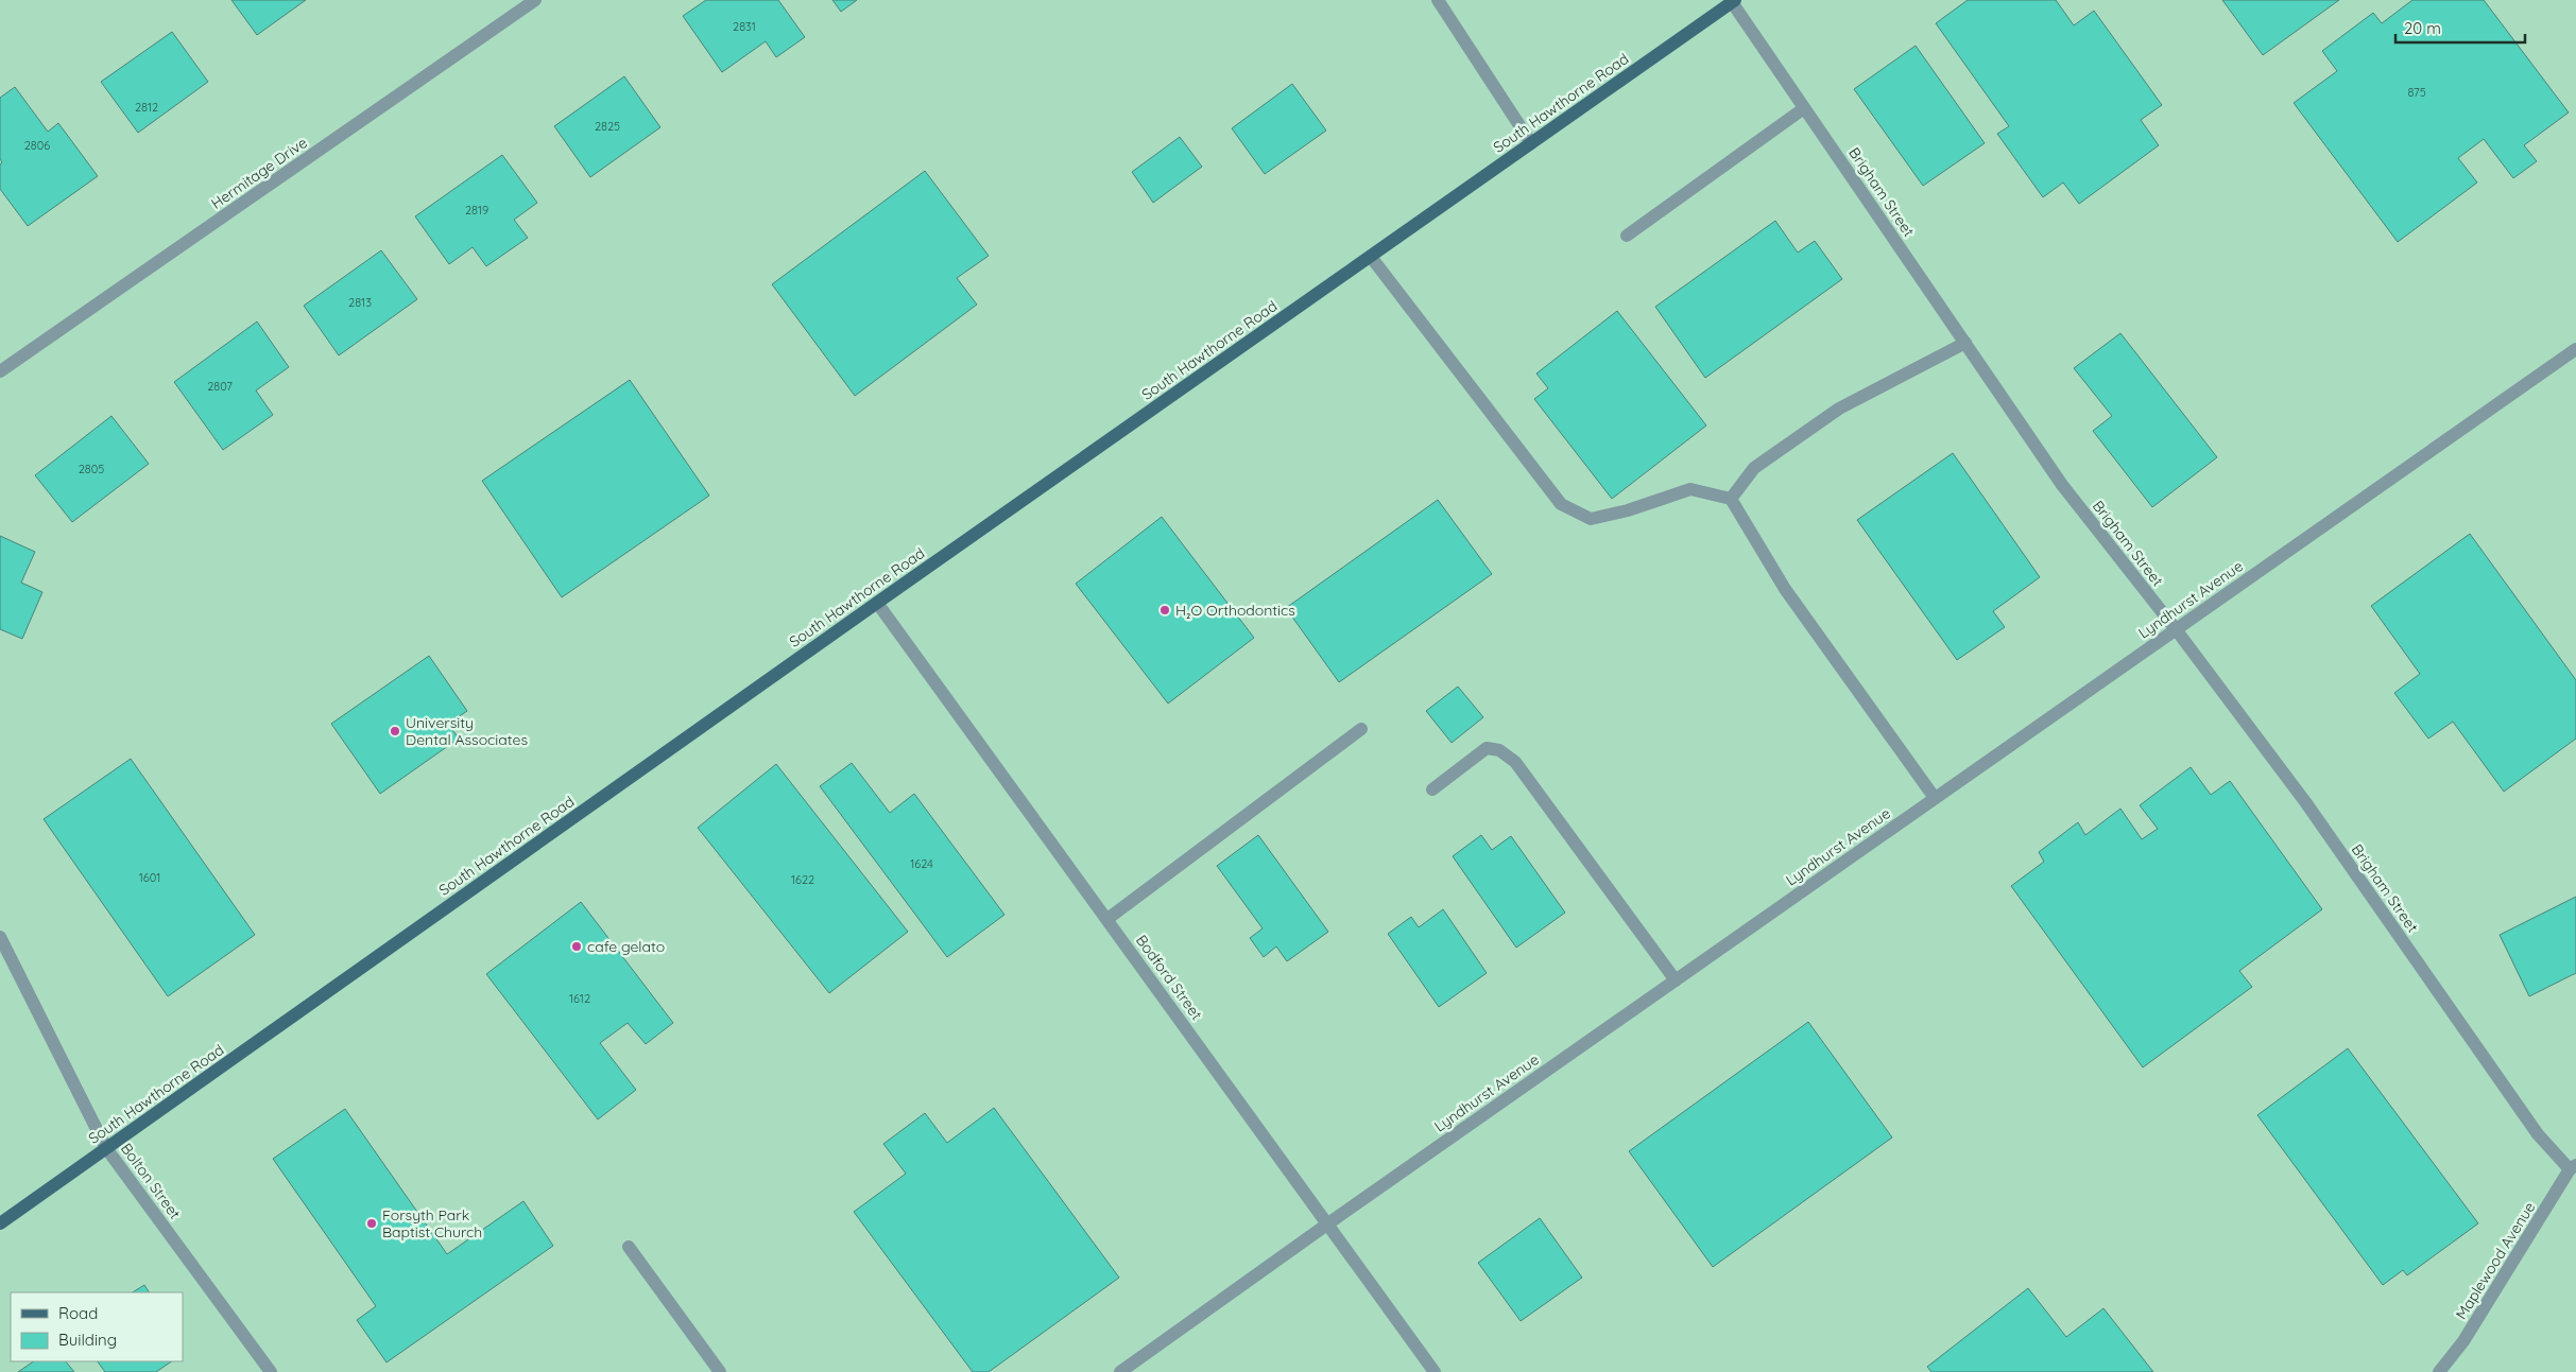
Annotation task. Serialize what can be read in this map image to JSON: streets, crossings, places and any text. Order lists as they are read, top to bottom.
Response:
{
  "streets": {
    "main road": ["South Hawthorne Road"],
    "street": [
      "Hermitage Drive",
      "Brigham Street",
      "Lyndhurst Avenue",
      "Bodford Street",
      "Bolton Street",
      "Maplewood Avenue"
    ]
  },
  "crossings": [
    ["South Hawthorne Road", "Brigham Street"],
    ["South Hawthorne Road", "Bodford Street"],
    ["South Hawthorne Road", "Bolton Street"],
    ["Brigham Street", "Lyndhurst Avenue"],
    ["Brigham Street", "Maplewood Avenue"],
    ["Lyndhurst Avenue", "Bodford Street"]
  ],
  "places": [
    "H₂O Orthodontics",
    "University Dental Associates",
    "cafe gelato",
    "Forsyth Park Baptist Church"
  ],
  "house_numbers": [
    "2831",
    "875",
    "2812",
    "2825",
    "2806",
    "2819",
    "2813",
    "2807",
    "2805",
    "1624",
    "1601",
    "1622",
    "1612"
  ],
  "legend": ["Road", "Building"],
  "scale_bar": "20 m"
}
